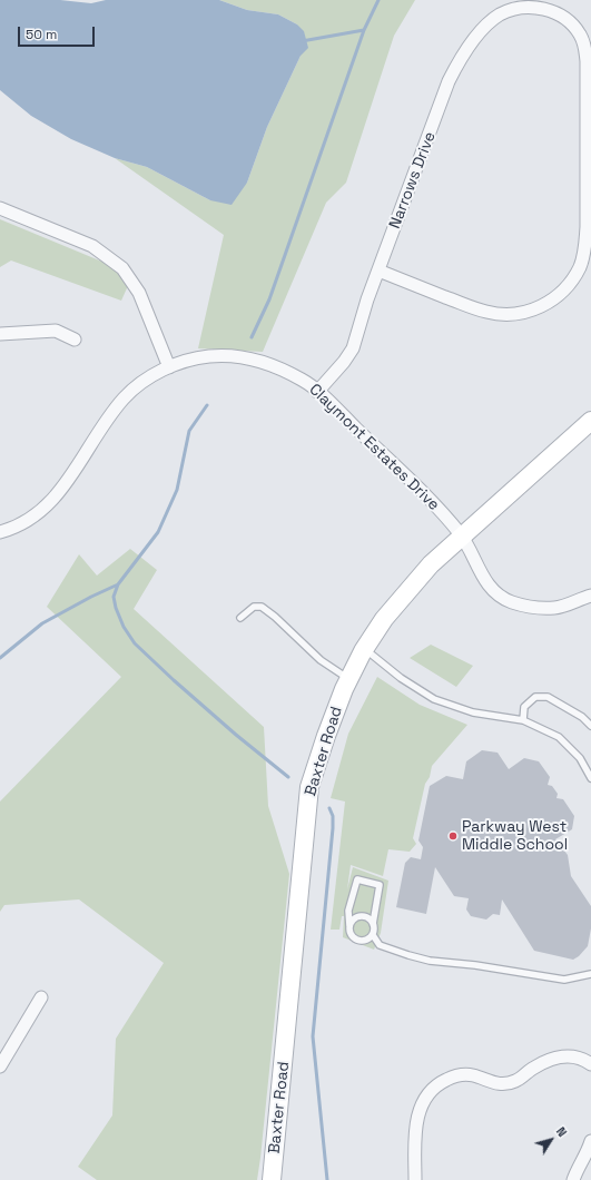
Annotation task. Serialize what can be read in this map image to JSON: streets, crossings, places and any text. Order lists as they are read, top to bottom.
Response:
{
  "streets": {
    "main road": ["Baxter Road"],
    "street": ["Narrows Drive", "Claymont Estates Drive"]
  },
  "crossings": [
    ["Narrows Drive", "Claymont Estates Drive"],
    ["Claymont Estates Drive", "Baxter Road"]
  ],
  "places": ["Parkway West Middle School"],
  "scale_bar": "50 m",
  "north": "top right"
}
